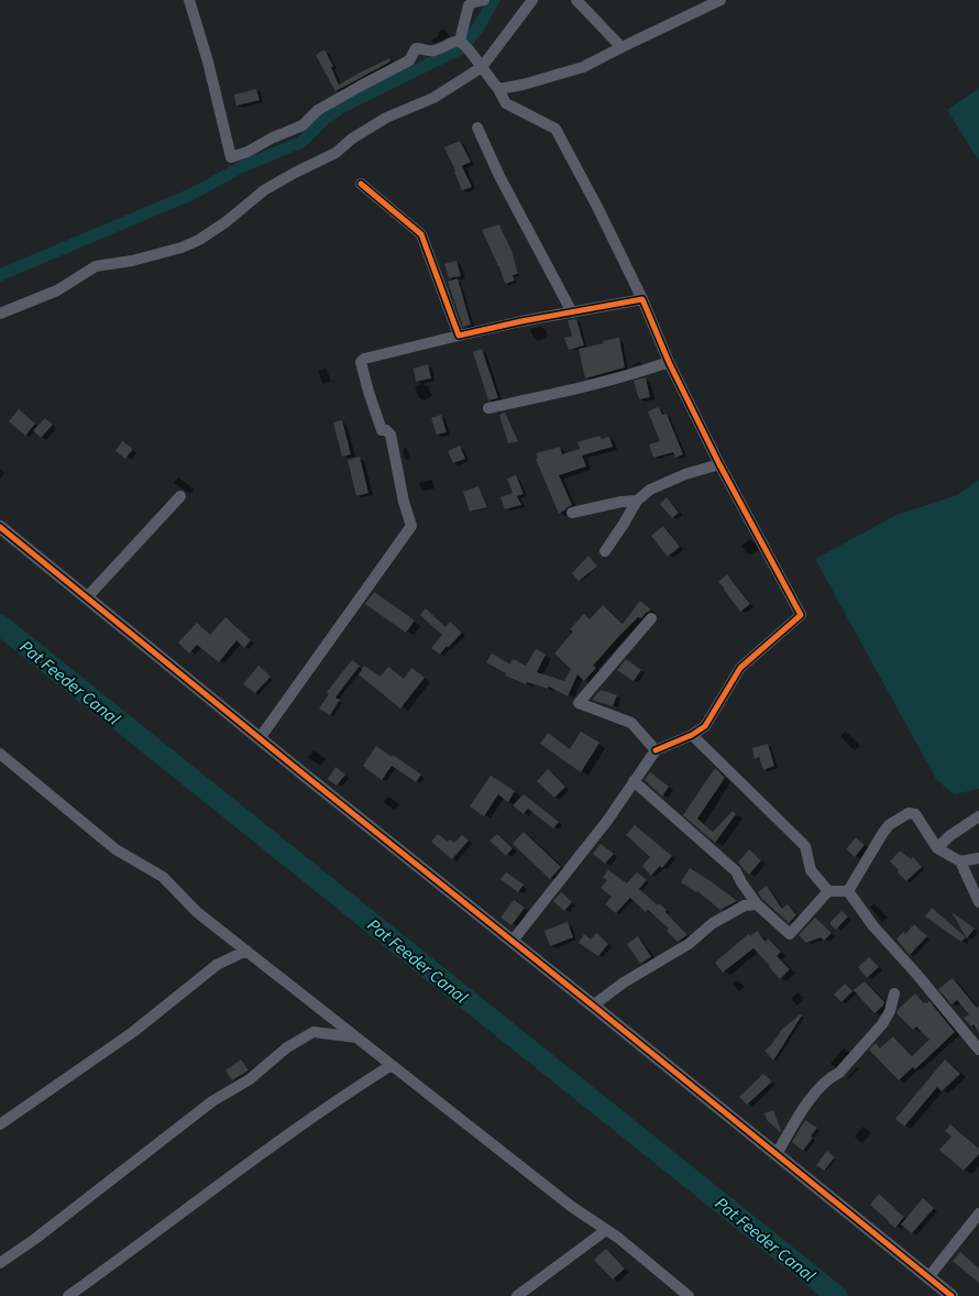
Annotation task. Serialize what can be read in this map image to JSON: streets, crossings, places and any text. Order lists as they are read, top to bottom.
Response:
{
  "water": ["Pat Feeder Canal"]
}
